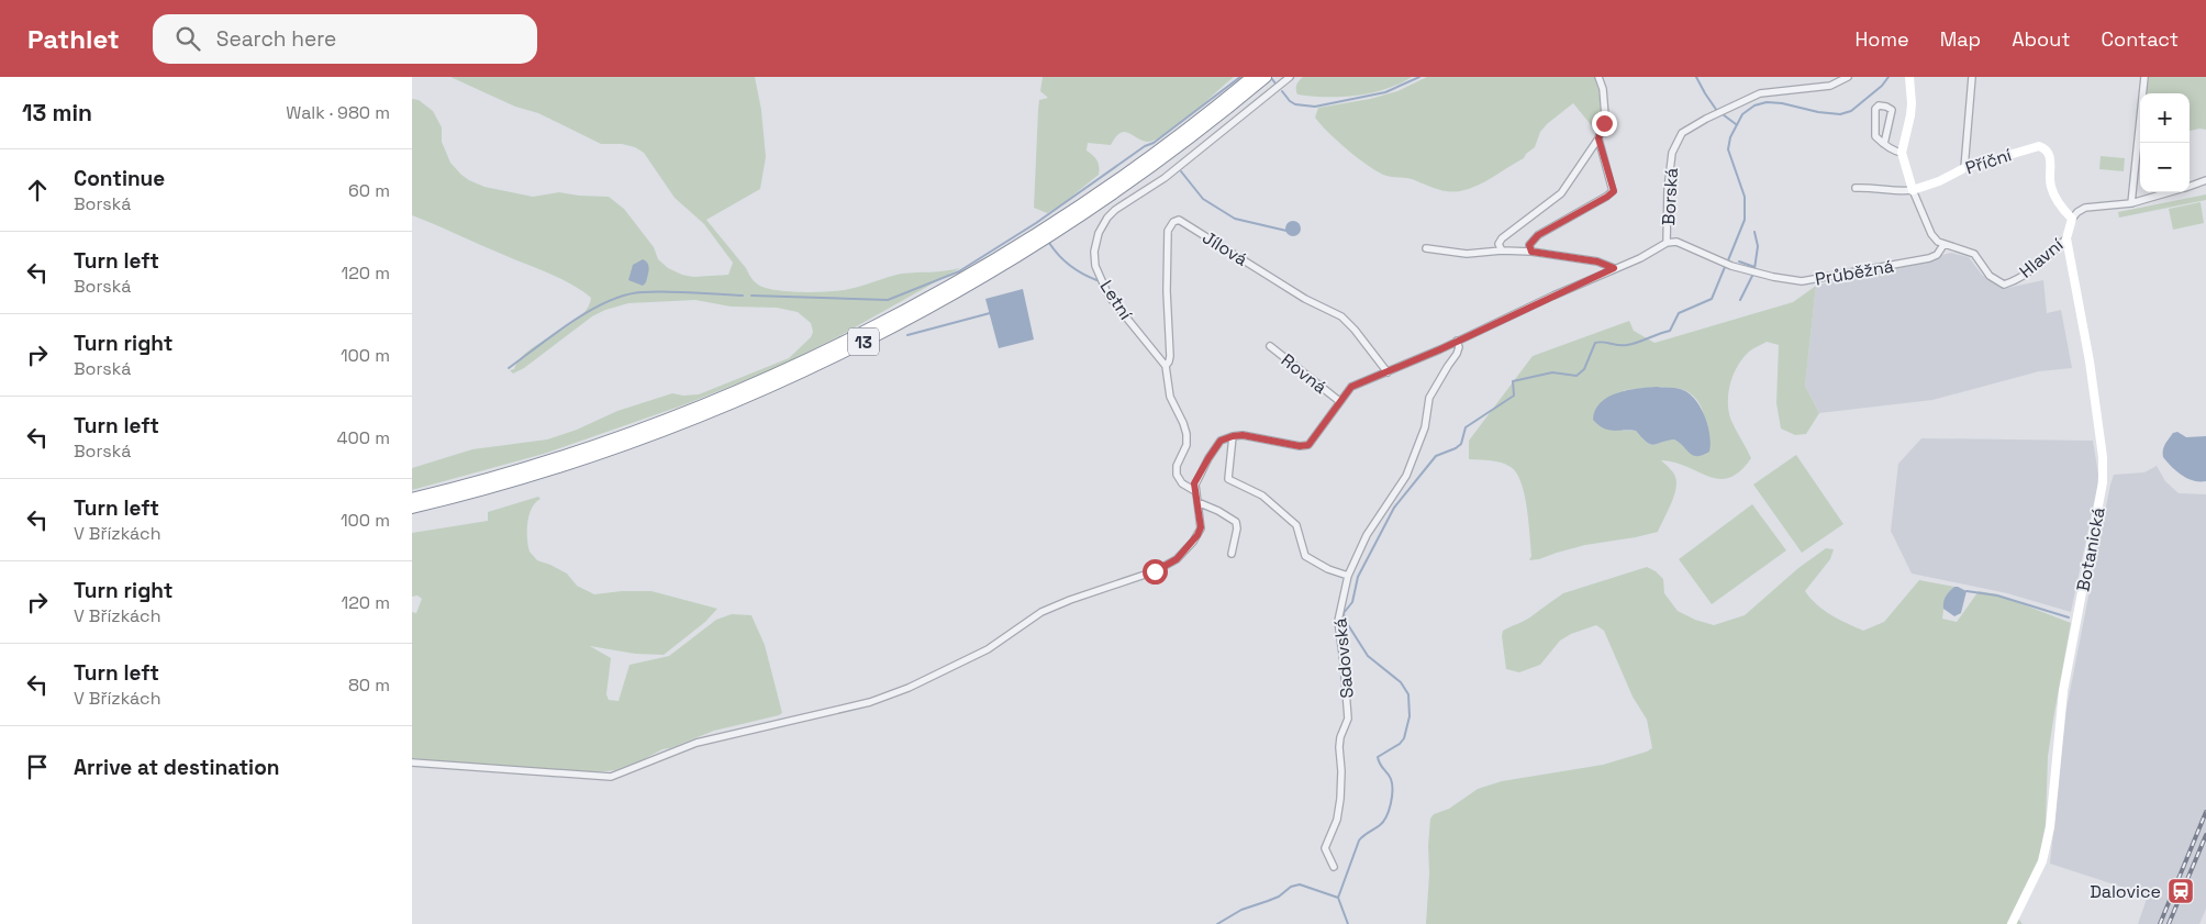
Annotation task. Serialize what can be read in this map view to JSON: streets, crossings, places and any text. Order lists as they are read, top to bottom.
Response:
{
  "streets": {
    "highway": ["13"],
    "street": [
      "Příční",
      "Borská",
      "Jílová",
      "Hlavní",
      "Průběžná",
      "Letní",
      "Rovná",
      "Botanická",
      "Sadovská"
    ]
  },
  "crossings": [
    ["Příční", "Hlavní"],
    ["Borská", "Jílová"],
    ["Borská", "Průběžná"],
    ["Borská", "Rovná"],
    ["Borská", "Sadovská"],
    ["Jílová", "Letní"],
    ["Hlavní", "Průběžná"],
    ["Hlavní", "Botanická"]
  ],
  "places": {
    "station": ["Dalovice"]
  },
  "page": {
    "header": "Pathlet",
    "search": "Search here",
    "nav": [
      "Home",
      "Map",
      "About",
      "Contact"
    ],
    "heading": ["13 min", "Walk · 980 m"],
    "map_buttons": ["+", "−"],
    "list": [
      ["Continue", "Borská", "60 m"],
      ["Turn left", "Borská", "120 m"],
      ["Turn right", "Borská", "100 m"],
      ["Turn left", "Borská", "400 m"],
      ["Turn left", "V Břízkách", "100 m"],
      ["Turn right", "V Břízkách", "120 m"],
      ["Turn left", "V Břízkách", "80 m"],
      "Arrive at destination"
    ]
  }
}
